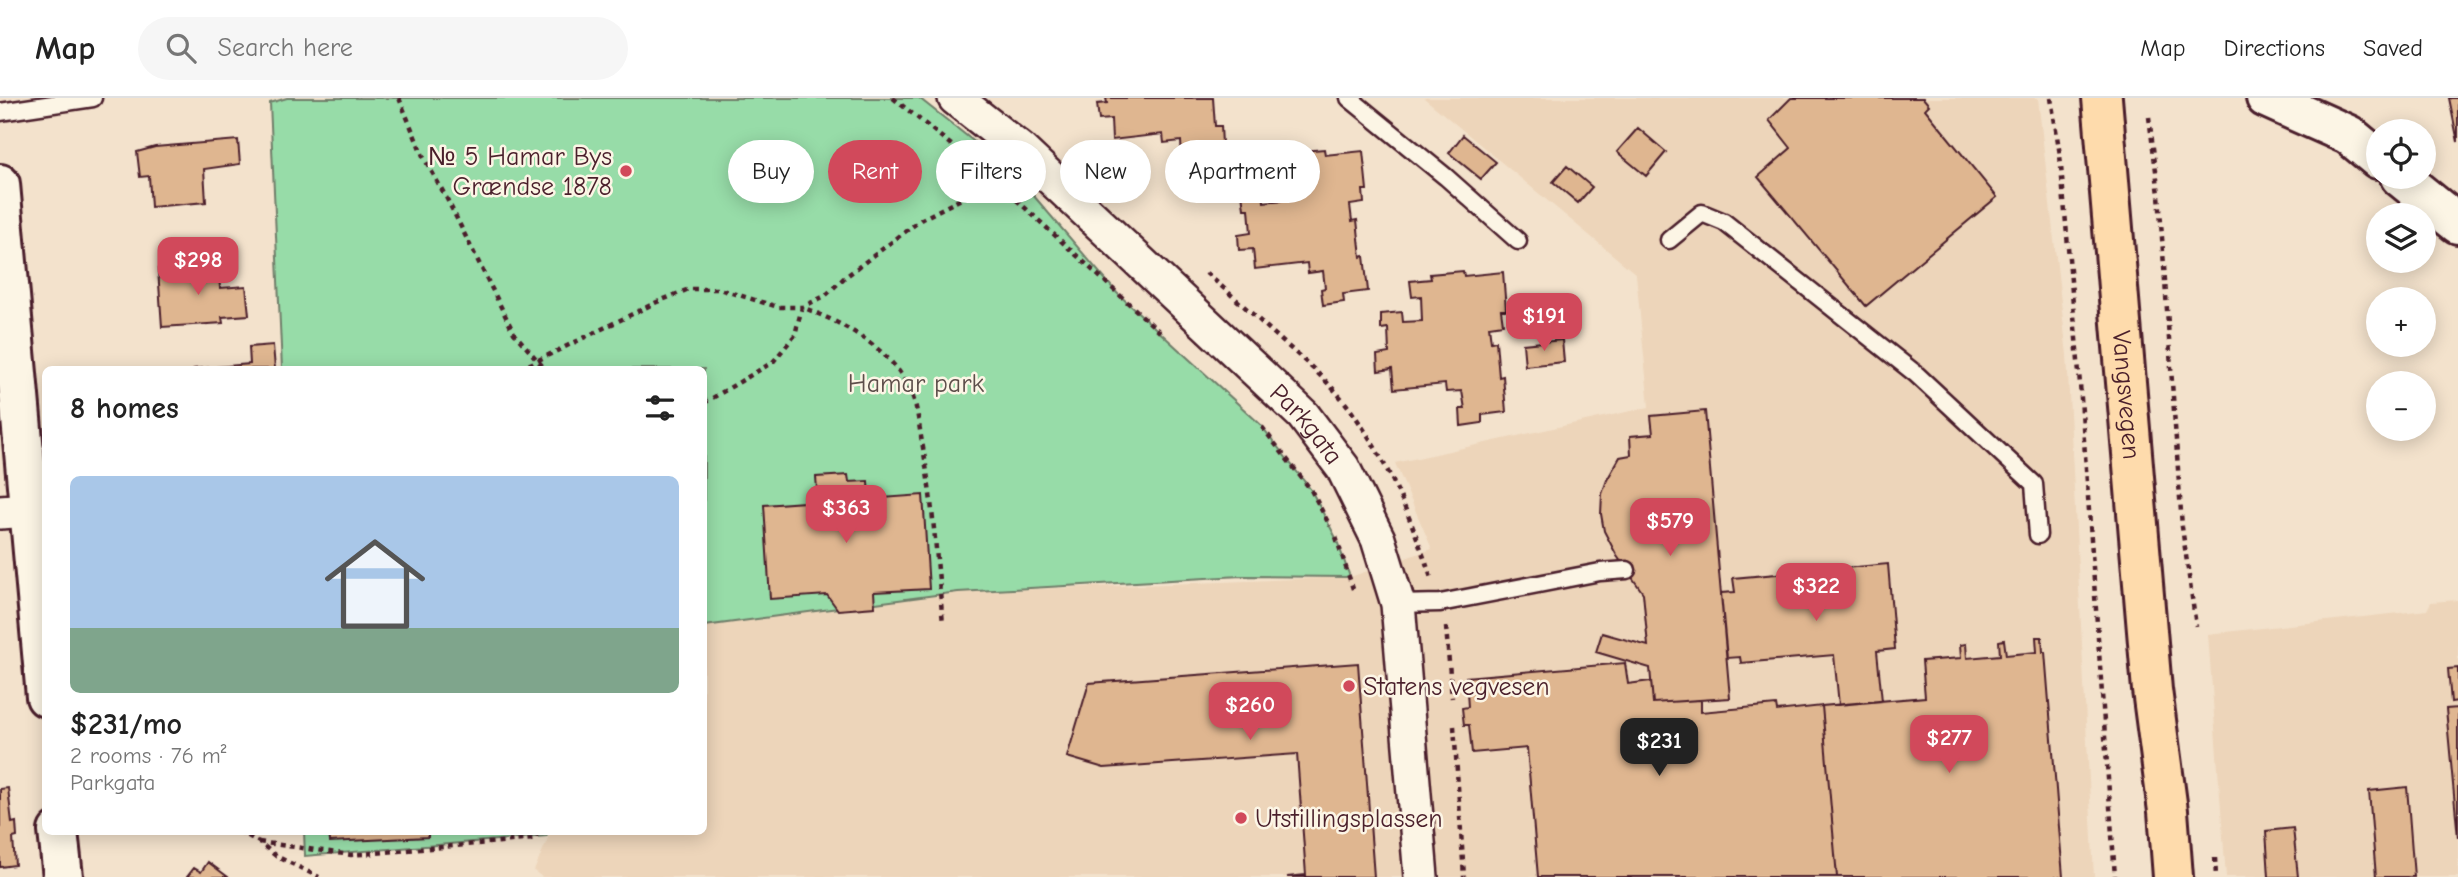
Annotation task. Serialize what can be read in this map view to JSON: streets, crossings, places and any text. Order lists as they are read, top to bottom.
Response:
{
  "streets": {
    "highway": ["Vangsvegen"],
    "street": ["Parkgata"]
  },
  "parks": ["Hamar park"],
  "places": ["№ 5 Hamar Bys Grændse 1878", "Statens vegvesen", "Utstillingsplassen"],
  "page": {
    "header": "Map",
    "search": "Search here",
    "nav": ["Map", "Directions", "Saved"],
    "map_buttons": ["+", "−"],
    "chip": [
      "Buy",
      "Rent",
      "Filters",
      "New",
      "Apartment"
    ],
    "price": [
      "$298",
      "$191",
      "$363",
      "$579",
      "$322",
      "$260",
      "$277",
      "$231"
    ],
    "heading": "8 homes",
    "list": [
      {
        "name": "$231/mo",
        "note": "2 rooms · 76 m² · Parkgata"
      }
    ]
  }
}
